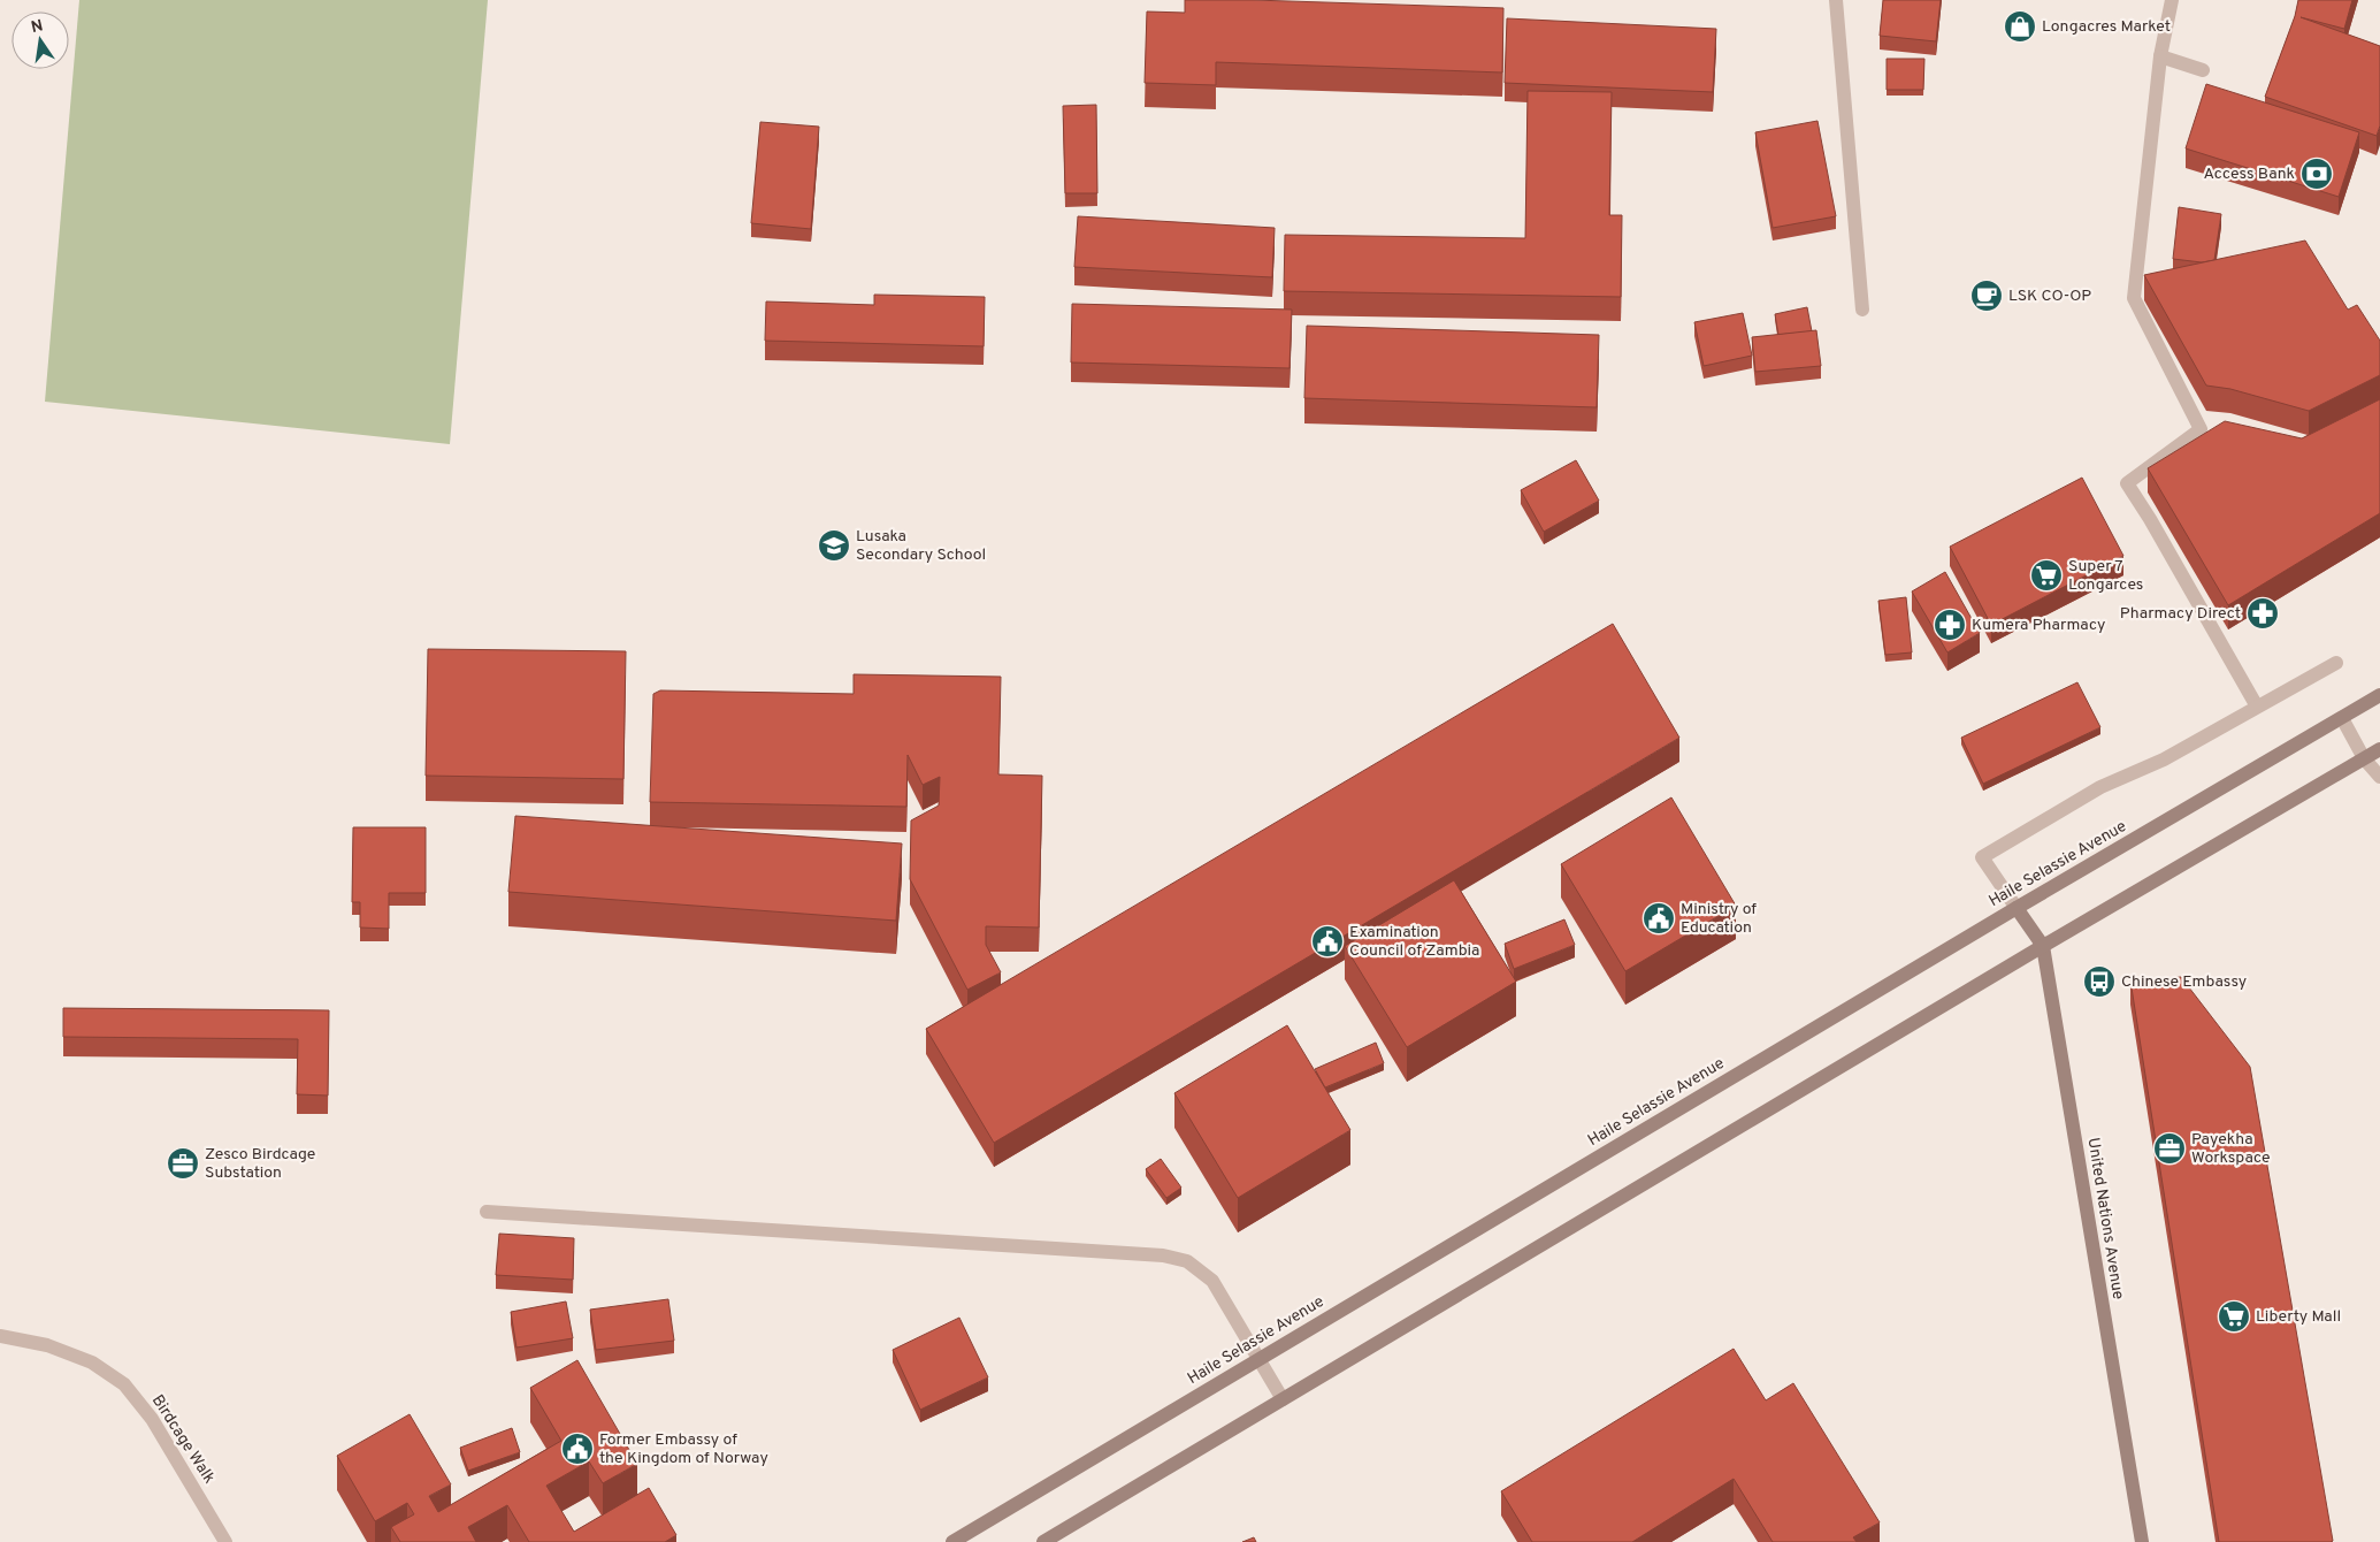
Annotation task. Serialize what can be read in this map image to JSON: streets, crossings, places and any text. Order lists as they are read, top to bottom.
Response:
{
  "streets": {
    "main road": ["Haile Selassie Avenue", "United Nations Avenue"],
    "street": ["Birdcage Walk"]
  },
  "crossings": [
    ["Haile Selassie Avenue", "United Nations Avenue"]
  ],
  "places": {
    "shop": ["Longacres Market"],
    "bank": ["Access Bank"],
    "cafe": ["LSK CO-OP"],
    "school or university": ["Lusaka Secondary School"],
    "supermarket": ["Super 7 Longarces", "Liberty Mall"],
    "pharmacy": ["Pharmacy Direct", "Kumera Pharmacy"],
    "public building": ["Ministry of Education", "Examination Council of Zambia", "Former Embassy of the Kingdom of Norway"],
    "bus stop": ["Chinese Embassy"],
    "office": ["Payekha Workspace", "Zesco Birdcage Substation"]
  },
  "north": "top"
}
